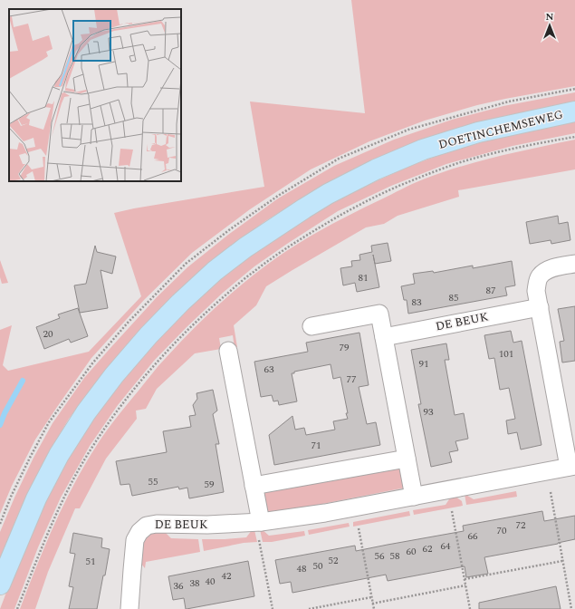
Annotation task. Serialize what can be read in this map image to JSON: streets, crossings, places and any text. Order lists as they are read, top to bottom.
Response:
{
  "streets": {
    "main road": ["DOETINCHEMSEWEG"],
    "street": ["DE BEUK"]
  },
  "house_numbers": [
    "81",
    "87",
    "85",
    "83",
    "20",
    "79",
    "101",
    "91",
    "63",
    "77",
    "93",
    "71",
    "55",
    "59",
    "72",
    "70",
    "66",
    "64",
    "62",
    "60",
    "56",
    "58",
    "52",
    "51",
    "50",
    "48",
    "42",
    "40",
    "38",
    "36"
  ],
  "north": "top"
}
